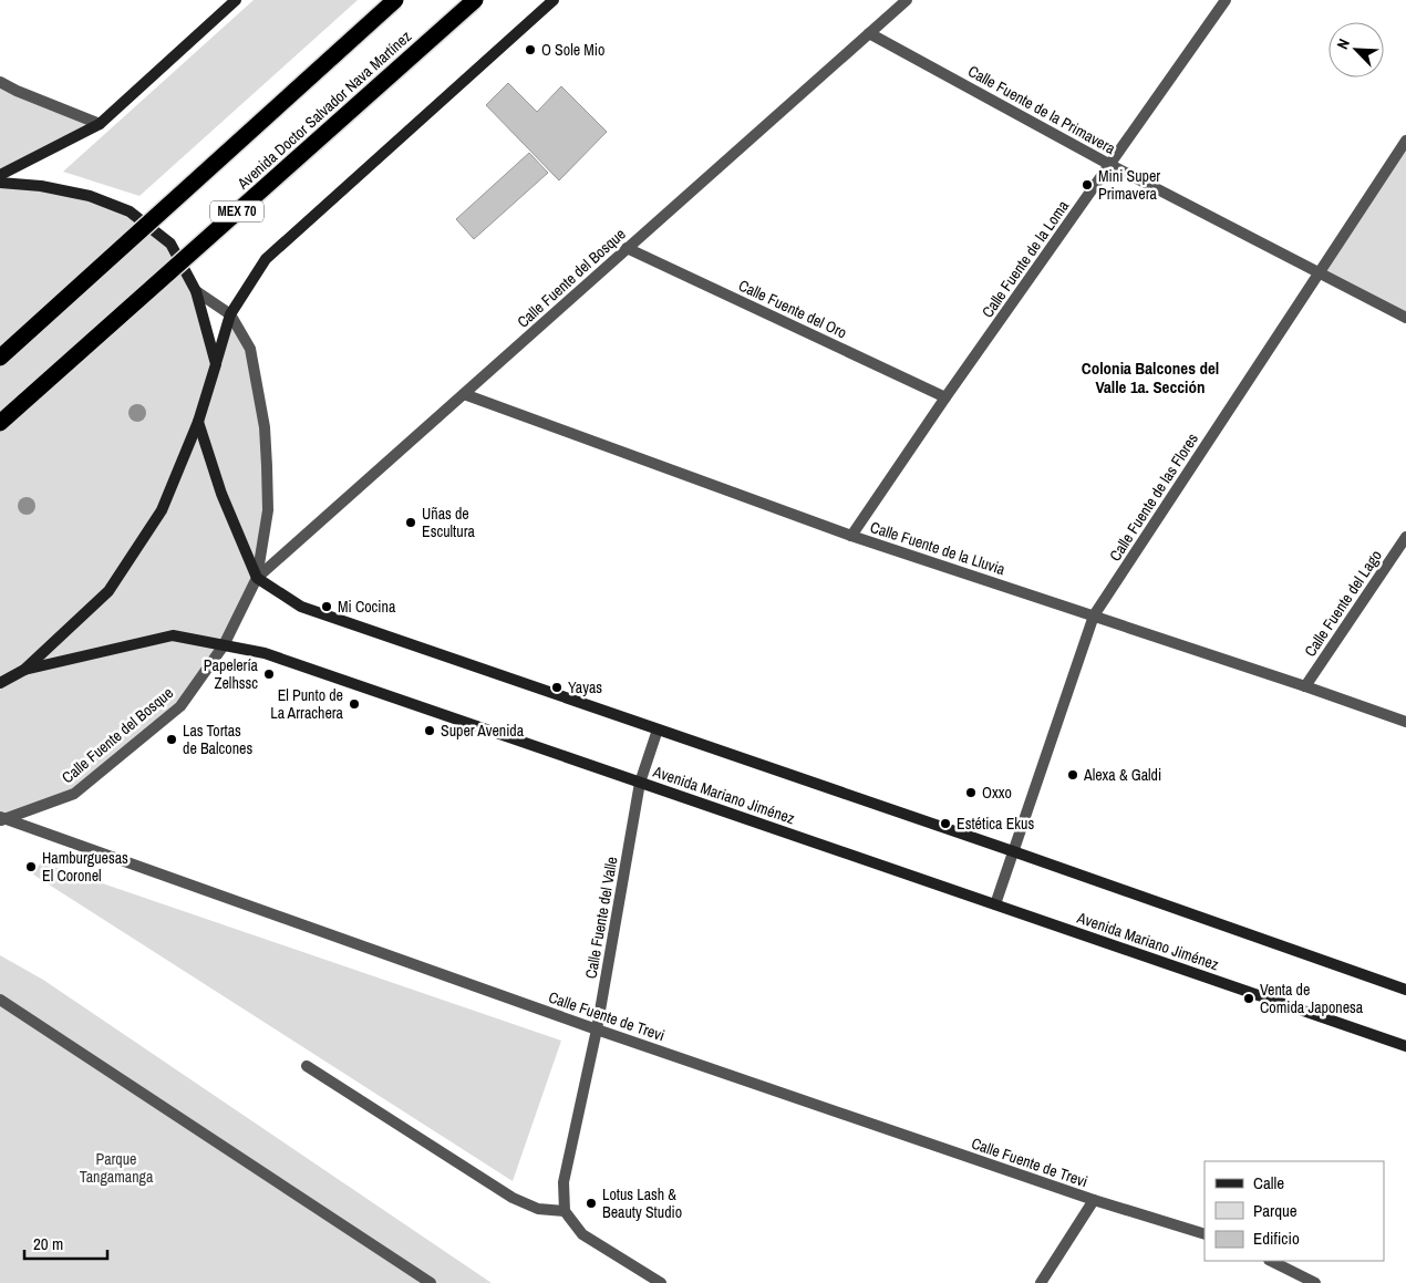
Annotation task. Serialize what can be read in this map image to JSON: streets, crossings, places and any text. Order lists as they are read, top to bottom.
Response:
{
  "streets": {
    "highway": ["Avenida Doctor Salvador Nava Martínez", "MEX 70"],
    "street": [
      "Calle Fuente de la Primavera",
      "Calle Fuente de la Loma",
      "Calle Fuente del Bosque",
      "Calle Fuente del Oro",
      "Calle Fuente de las Flores",
      "Calle Fuente de la Lluvia",
      "Calle Fuente del Lago",
      "Avenida Mariano Jiménez",
      "Calle Fuente del Valle",
      "Calle Fuente de Trevi"
    ]
  },
  "crossings": [
    ["Calle Fuente de la Primavera", "Calle Fuente de la Loma"],
    ["Calle Fuente de la Primavera", "Calle Fuente del Bosque"],
    ["Calle Fuente de la Primavera", "Calle Fuente de las Flores"],
    ["Calle Fuente de la Loma", "Calle Fuente del Oro"],
    ["Calle Fuente de la Loma", "Calle Fuente de la Lluvia"],
    ["Calle Fuente del Bosque", "Calle Fuente del Oro"],
    ["Calle Fuente del Bosque", "Calle Fuente de la Lluvia"],
    ["Calle Fuente del Bosque", "Avenida Mariano Jiménez"],
    ["Calle Fuente del Bosque", "Calle Fuente de Trevi"],
    ["Calle Fuente de las Flores", "Calle Fuente de la Lluvia"],
    ["Calle Fuente de las Flores", "Avenida Mariano Jiménez"],
    ["Calle Fuente de la Lluvia", "Calle Fuente del Lago"],
    ["Avenida Mariano Jiménez", "Calle Fuente del Valle"],
    ["Calle Fuente del Valle", "Calle Fuente de Trevi"]
  ],
  "districts": ["Colonia Balcones del Valle 1a. Sección"],
  "parks": ["Parque Tangamanga"],
  "places": [
    "O Sole Mio",
    "Mini Super Primavera",
    "Uñas de Escultura",
    "Mi Cocina",
    "Papelería Zelhssc",
    "Yayas",
    "El Punto de La Arrachera",
    "Super Avenida",
    "Las Tortas de Balcones",
    "Alexa & Galdi",
    "Oxxo",
    "Estética Ekus",
    "Hamburguesas El Coronel",
    "Venta de Comida Japonesa",
    "Lotus Lash & Beauty Studio"
  ],
  "legend": ["Calle", "Parque", "Edificio"],
  "scale_bar": "20 m",
  "north": "top left"
}
